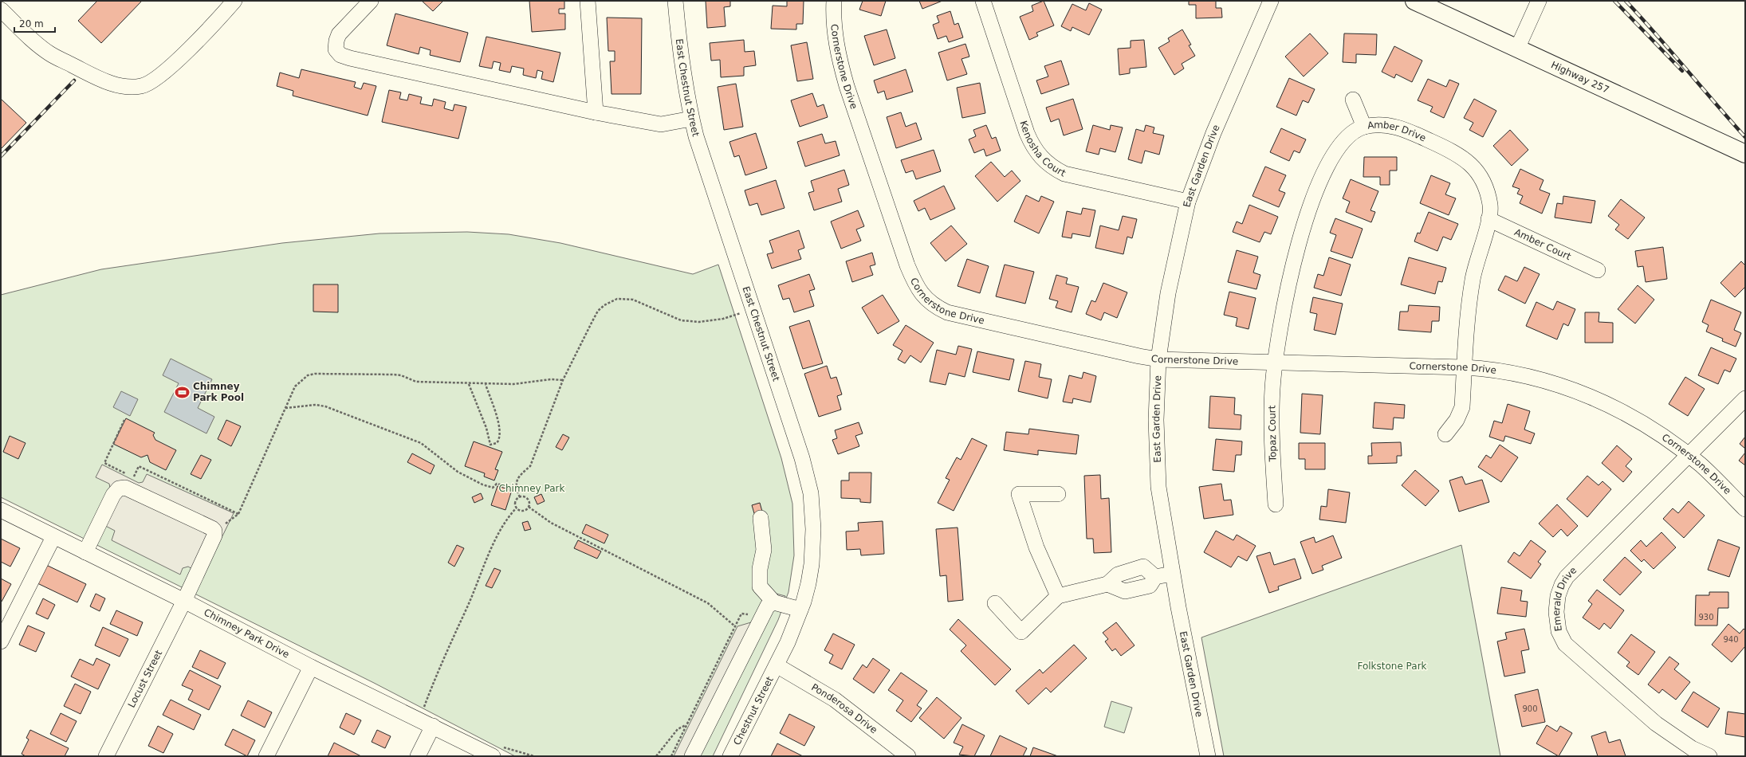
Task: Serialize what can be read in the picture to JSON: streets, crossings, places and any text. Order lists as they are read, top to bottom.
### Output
{
  "streets": {
    "main road": ["Highway 257"],
    "street": [
      "Cornerstone Drive",
      "East Chestnut Street",
      "Amber Drive",
      "Kenosha Court",
      "East Garden Drive",
      "Amber Court",
      "Topaz Court",
      "Emerald Drive",
      "Chimney Park Drive",
      "Locust Street",
      "Ponderosa Drive",
      "Chestnut Street"
    ]
  },
  "crossings": [
    ["Cornerstone Drive", "Amber Drive"],
    ["Cornerstone Drive", "East Garden Drive"],
    ["Cornerstone Drive", "Topaz Court"],
    ["Cornerstone Drive", "Emerald Drive"],
    ["East Chestnut Street", "Ponderosa Drive"],
    ["East Chestnut Street", "Chestnut Street"],
    ["Amber Drive", "Amber Court"],
    ["Amber Drive", "Topaz Court"],
    ["Kenosha Court", "East Garden Drive"],
    ["Chimney Park Drive", "Locust Street"],
    ["Ponderosa Drive", "Chestnut Street"]
  ],
  "parks": ["Chimney Park", "Folkstone Park"],
  "places": {
    "sports": ["Chimney Park Pool"]
  },
  "house_numbers": ["930", "940", "900"],
  "scale_bar": "20 m"
}
